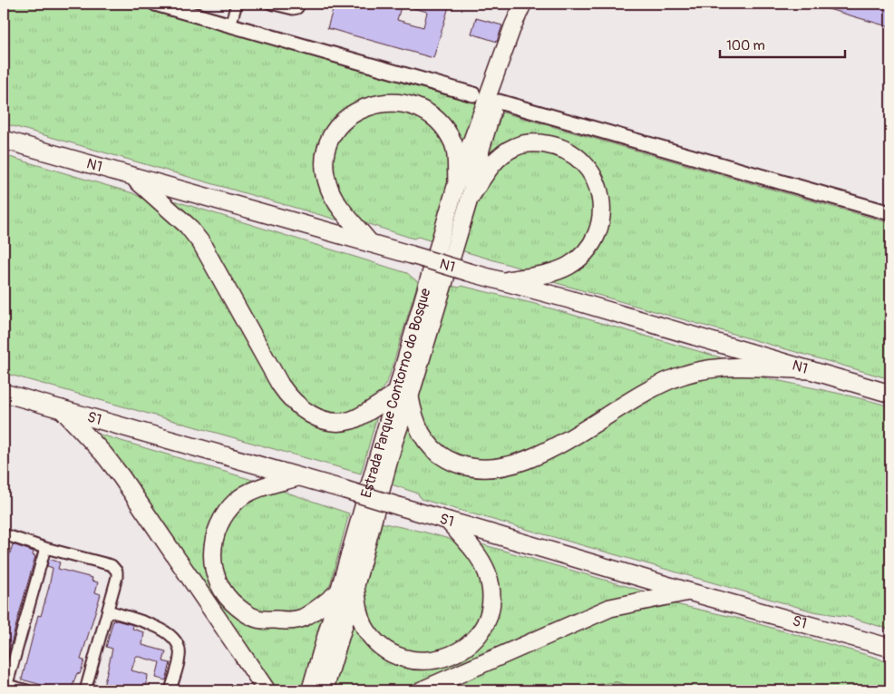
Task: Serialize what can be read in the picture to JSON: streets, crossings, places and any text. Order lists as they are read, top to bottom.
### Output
{
  "streets": {
    "highway": ["N1", "S1"],
    "main road": ["Estrada Parque Contorno do Bosque"]
  },
  "scale_bar": "100 m"
}
